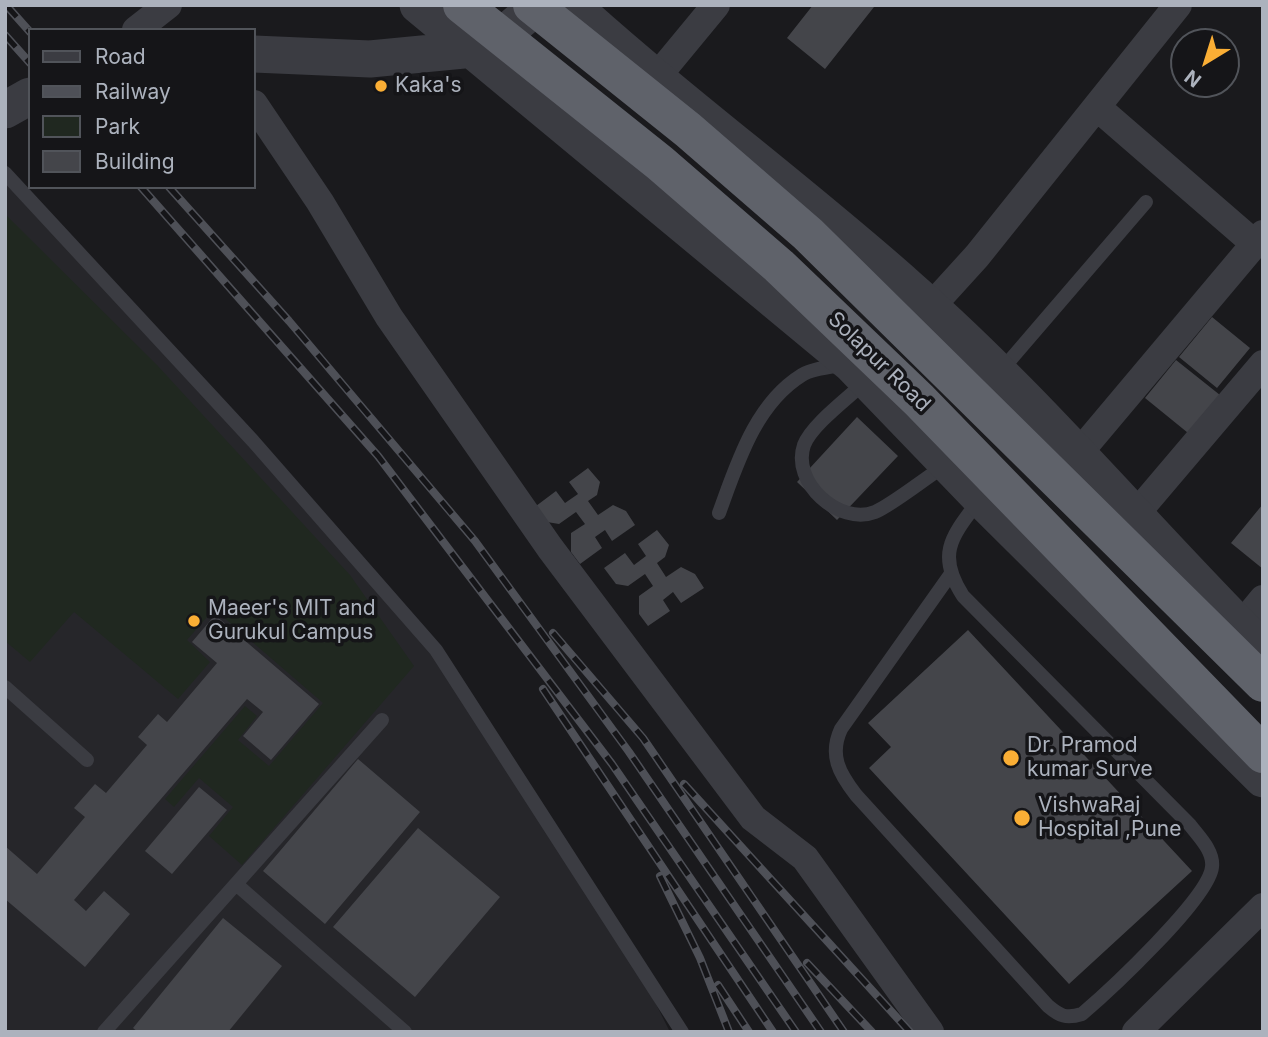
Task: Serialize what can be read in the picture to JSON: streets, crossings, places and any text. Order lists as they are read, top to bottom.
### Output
{
  "streets": {
    "highway": ["Solapur Road"]
  },
  "places": [
    "Kaka's",
    "Maeer's MIT and Gurukul Campus",
    "Dr. Pramod kumar Surve",
    "VishwaRaj Hospital ,Pune"
  ],
  "legend": [
    "Road",
    "Railway",
    "Park",
    "Building"
  ],
  "north": "bottom left"
}
